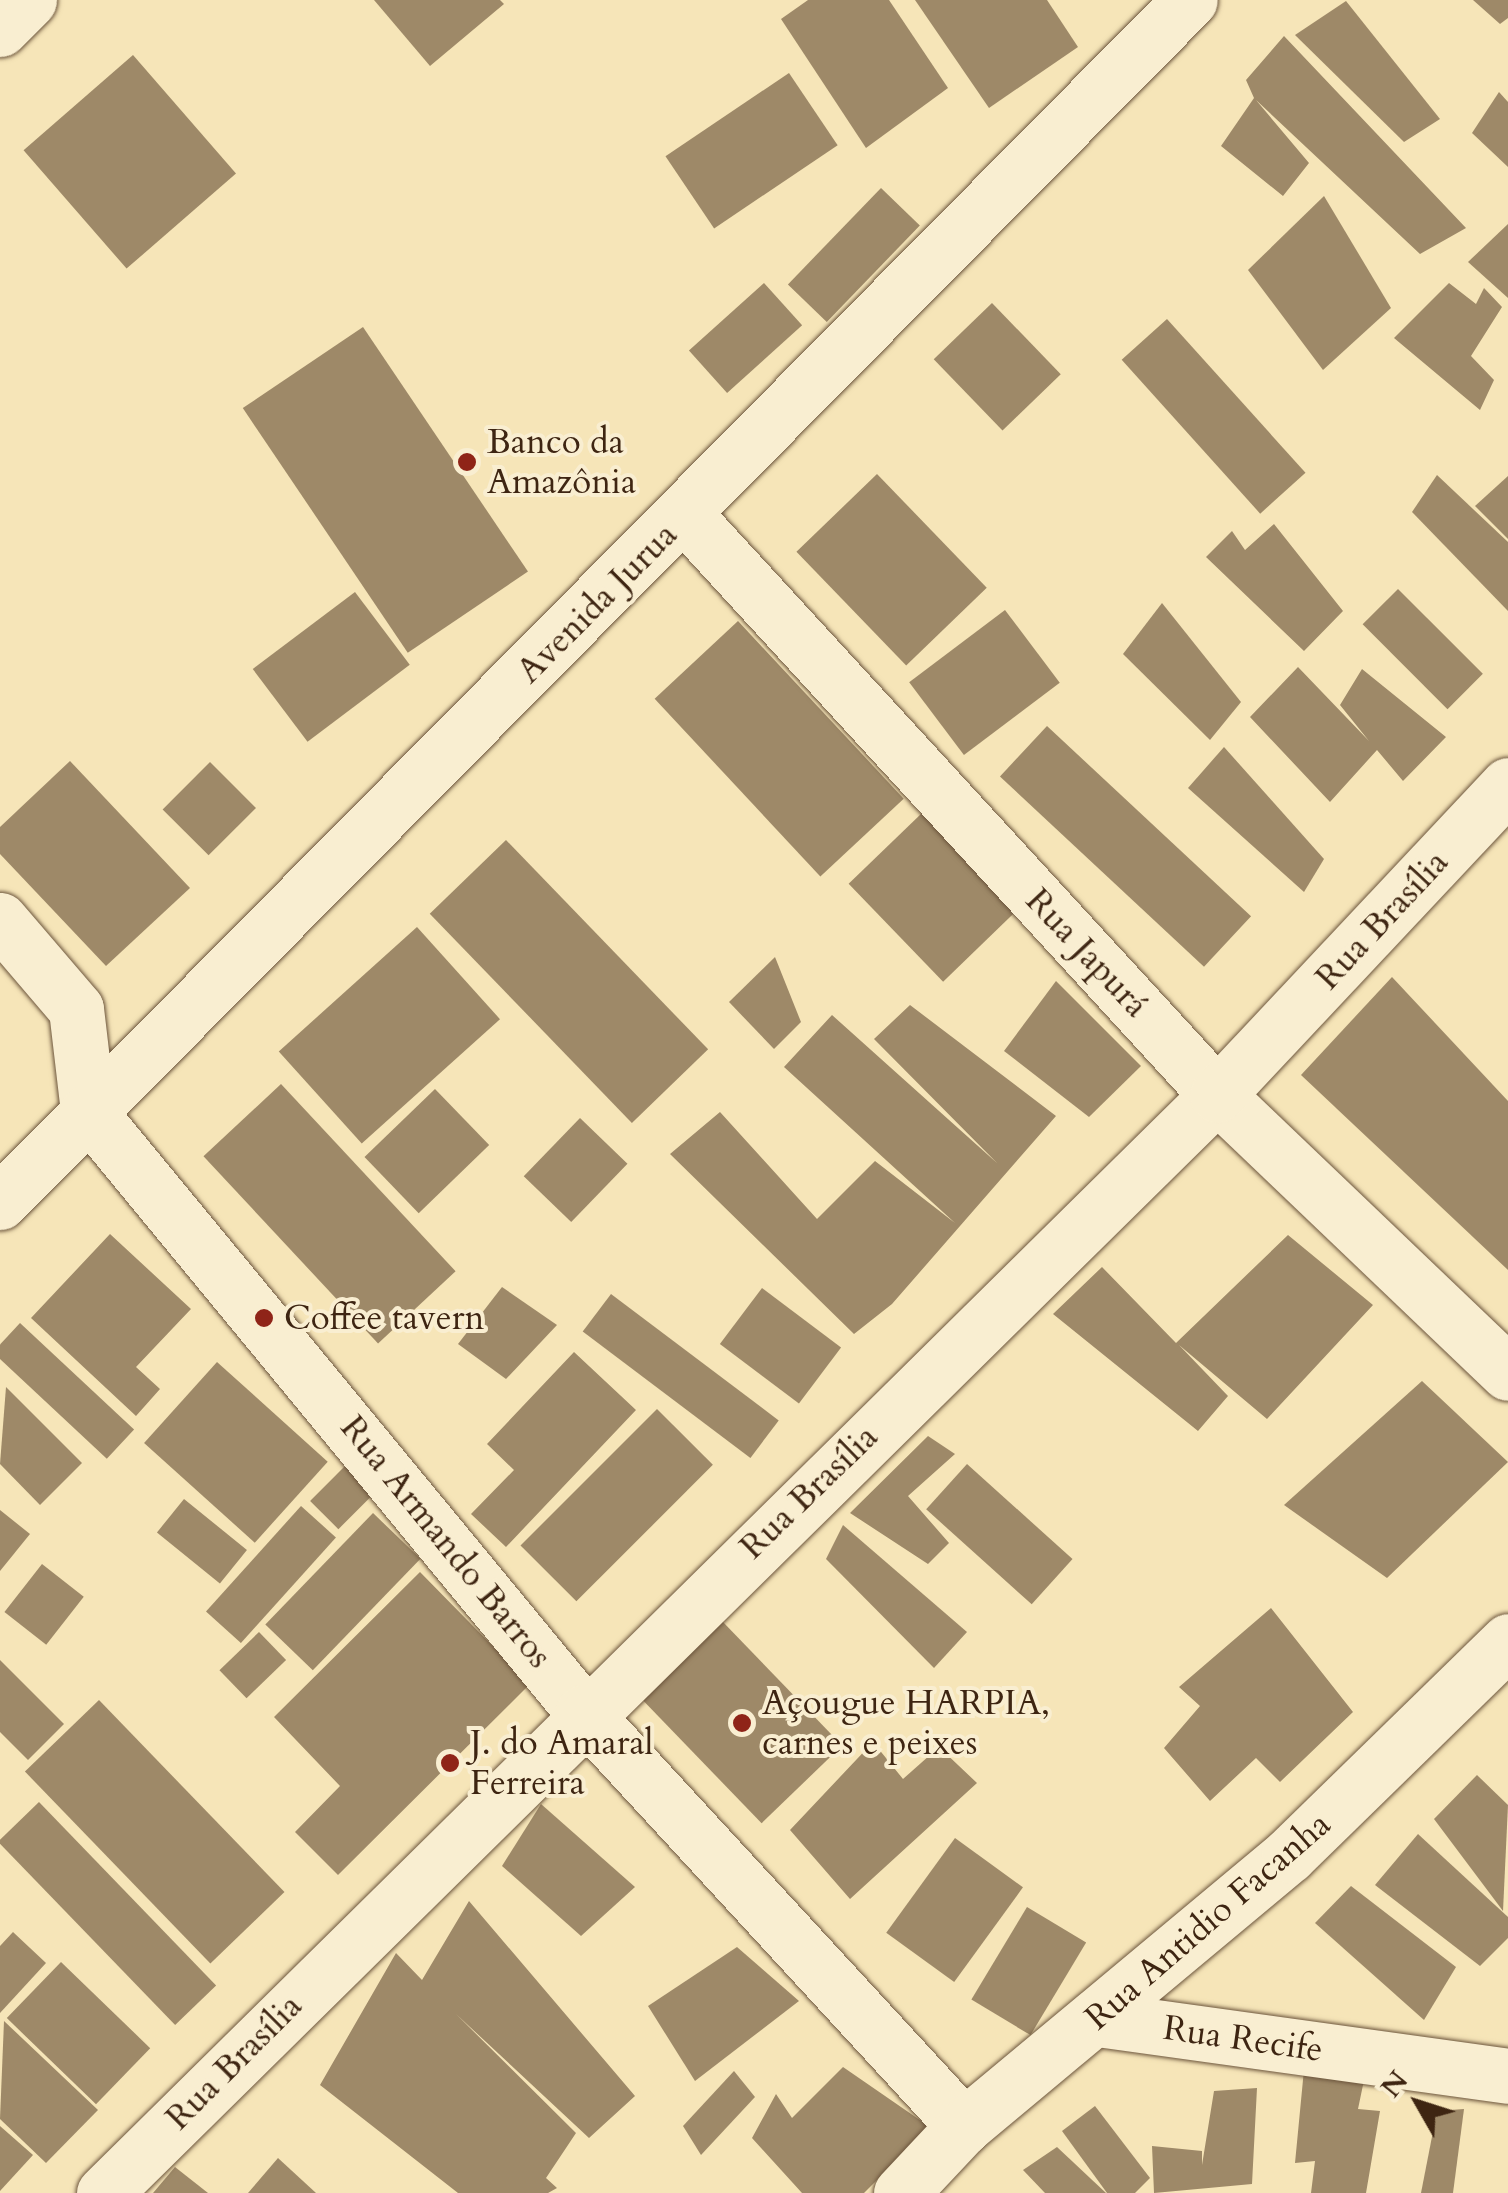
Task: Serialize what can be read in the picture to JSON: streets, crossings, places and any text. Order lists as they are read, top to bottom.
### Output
{
  "streets": {
    "street": [
      "Avenida Jurua",
      "Rua Brasília",
      "Rua Japurá",
      "Rua Armando Barros",
      "Rua Antidio Facanha",
      "Rua Recife"
    ]
  },
  "crossings": [
    ["Avenida Jurua", "Rua Japurá"],
    ["Avenida Jurua", "Rua Armando Barros"],
    ["Rua Brasília", "Rua Japurá"],
    ["Rua Brasília", "Rua Armando Barros"],
    ["Rua Armando Barros", "Rua Antidio Facanha"],
    ["Rua Antidio Facanha", "Rua Recife"]
  ],
  "places": [
    "Banco da Amazônia",
    "Coffee tavern",
    "Açougue HARPIA, carnes e peixes",
    "J. do Amaral Ferreira"
  ],
  "north": "top left"
}
